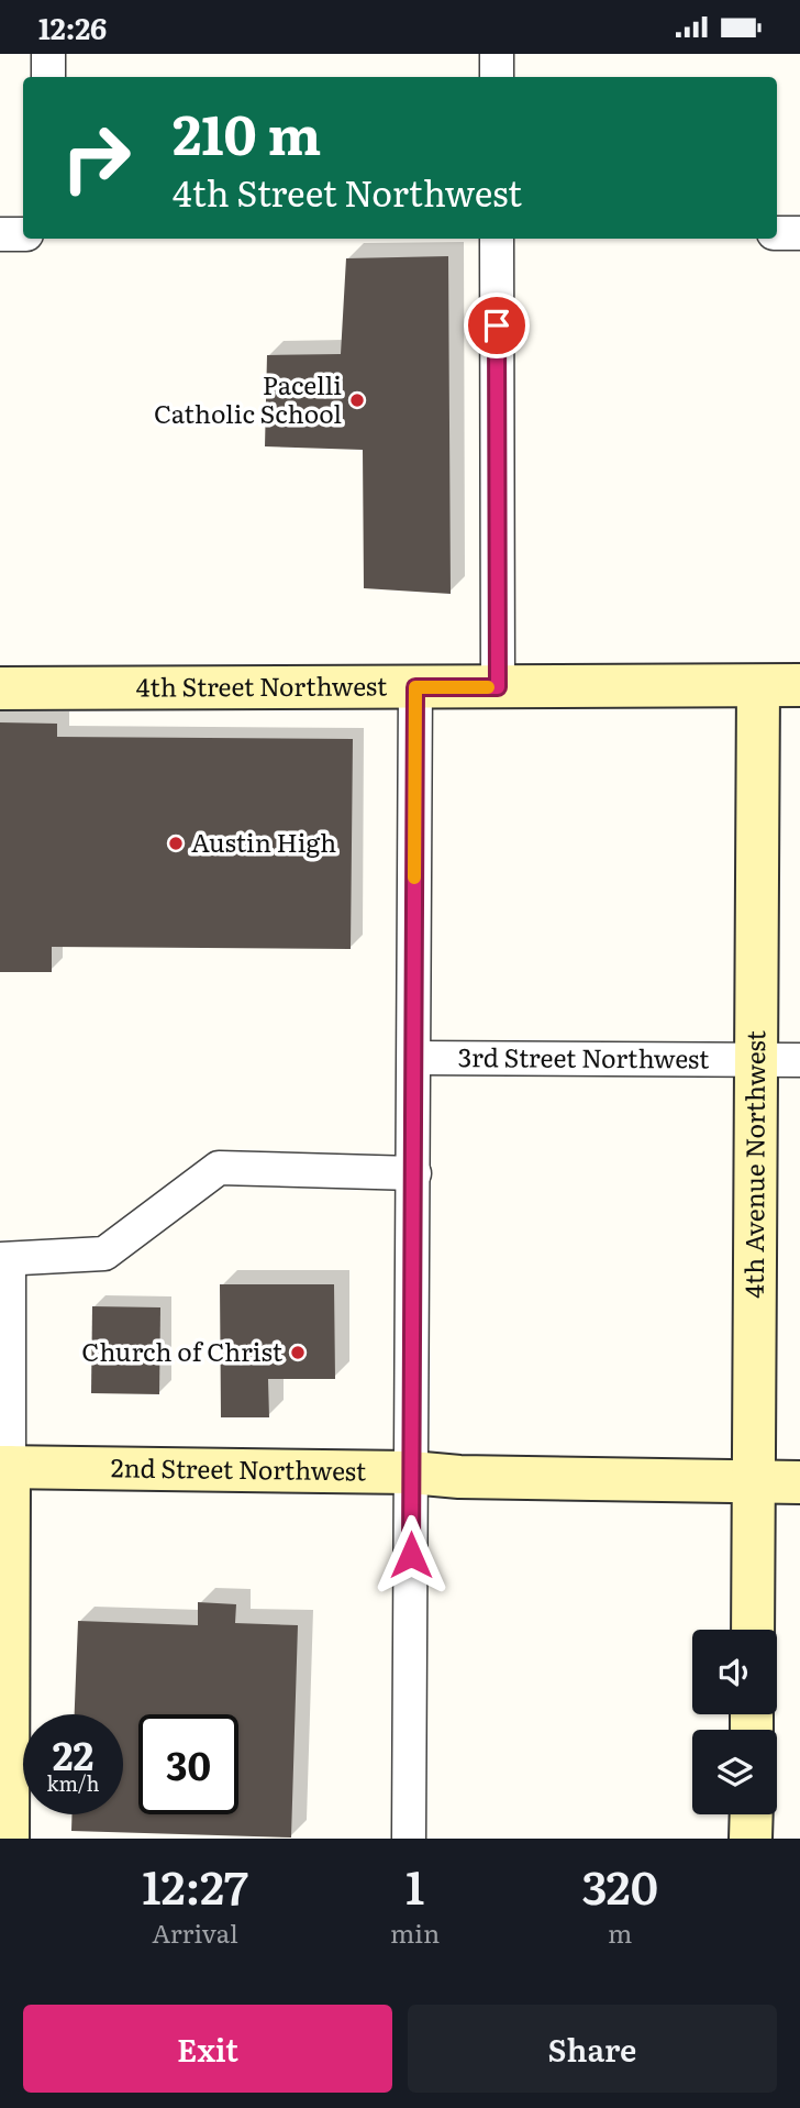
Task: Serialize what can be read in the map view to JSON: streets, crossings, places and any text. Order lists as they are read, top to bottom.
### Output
{
  "streets": {
    "street": [
      "4th Street Northwest",
      "3rd Street Northwest",
      "4th Avenue Northwest",
      "2nd Street Northwest"
    ]
  },
  "crossings": [
    ["4th Street Northwest", "4th Avenue Northwest"],
    ["3rd Street Northwest", "4th Avenue Northwest"],
    ["4th Avenue Northwest", "2nd Street Northwest"]
  ],
  "places": ["Pacelli Catholic School", "Austin High", "Church of Christ"],
  "page": {
    "status": "12:26",
    "turn": ["210 m", "4th Street Northwest"],
    "speed": "22 km/h",
    "limit": "30",
    "eta": [
      "12:27",
      "Arrival",
      "1",
      "min",
      "320",
      "m"
    ],
    "buttons": ["Exit", "Share"]
  }
}
